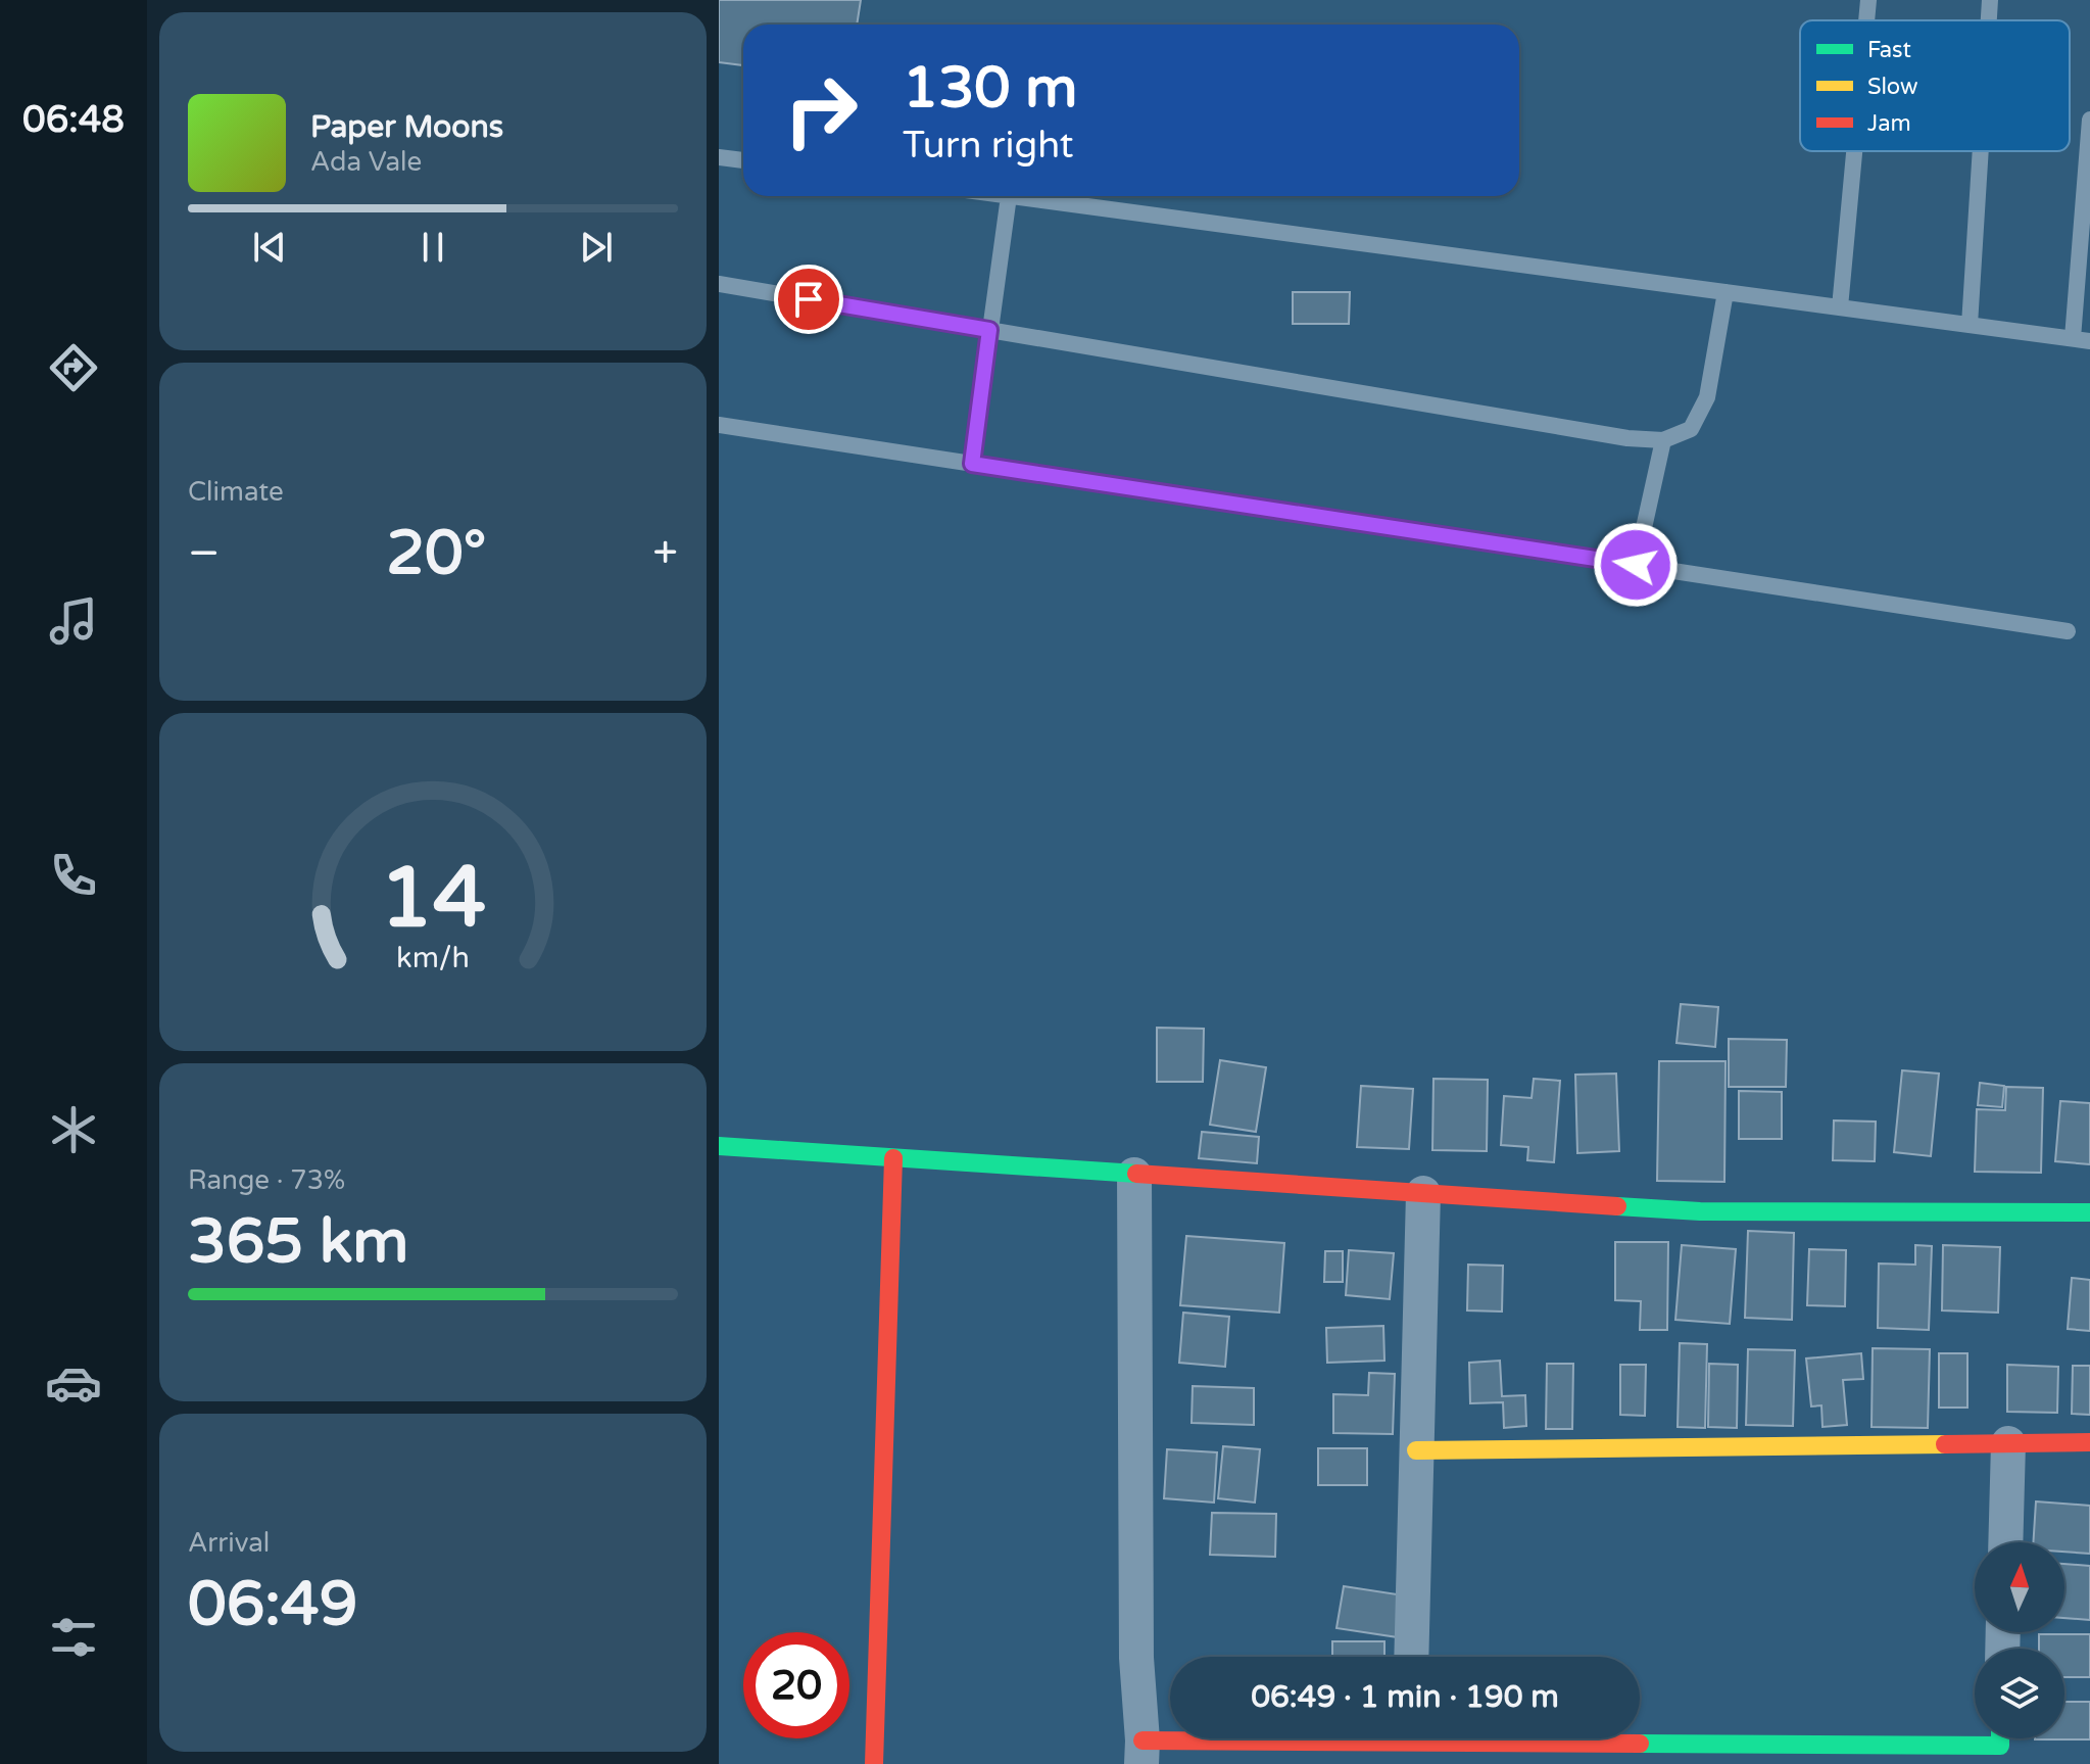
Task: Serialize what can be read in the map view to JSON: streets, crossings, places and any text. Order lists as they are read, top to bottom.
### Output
{
  "legend": ["Fast", "Slow", "Jam"],
  "north": "top",
  "page": {
    "tabs": "06:48",
    "turn": ["130 m", "Turn right"],
    "song": ["Paper Moons", "Ada Vale"],
    "tile": [
      "Climate",
      ["Range · 73%", "365 km"],
      ["Arrival", "06:49"]
    ],
    "heat": ["−", "20°", "+"],
    "limit": "20",
    "trip": "06:49 · 1 min · 190 m",
    "gauge": ["14", "km/h"]
  }
}
